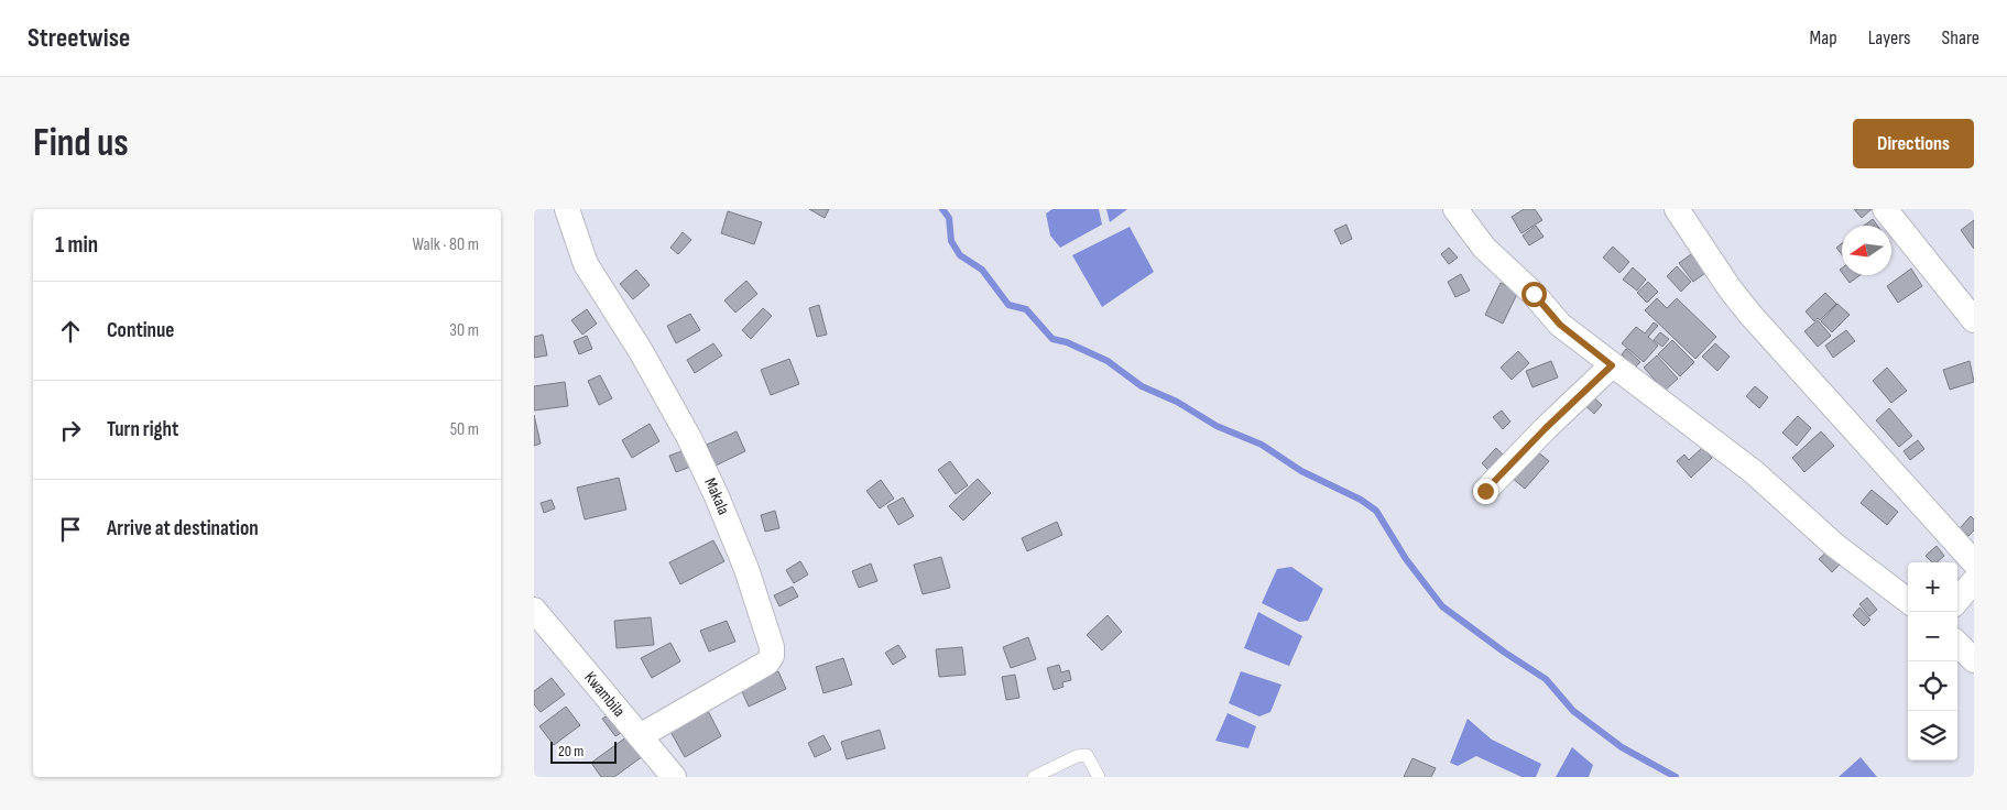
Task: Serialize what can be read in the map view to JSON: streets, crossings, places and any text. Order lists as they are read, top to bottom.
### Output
{
  "streets": {
    "street": ["Makala", "Kwambila"]
  },
  "crossings": [
    ["Makala", "Kwambila"]
  ],
  "scale_bar": "20 m",
  "north": "left",
  "page": {
    "header": "Streetwise",
    "nav": ["Map", "Layers", "Share"],
    "buttons": "Directions",
    "title": "Find us",
    "heading": ["1 min", "Walk · 80 m"],
    "list": [
      ["Continue", "30 m"],
      ["Turn right", "50 m"],
      "Arrive at destination"
    ],
    "map_buttons": ["+", "−"],
    "scale": "20 m"
  }
}
